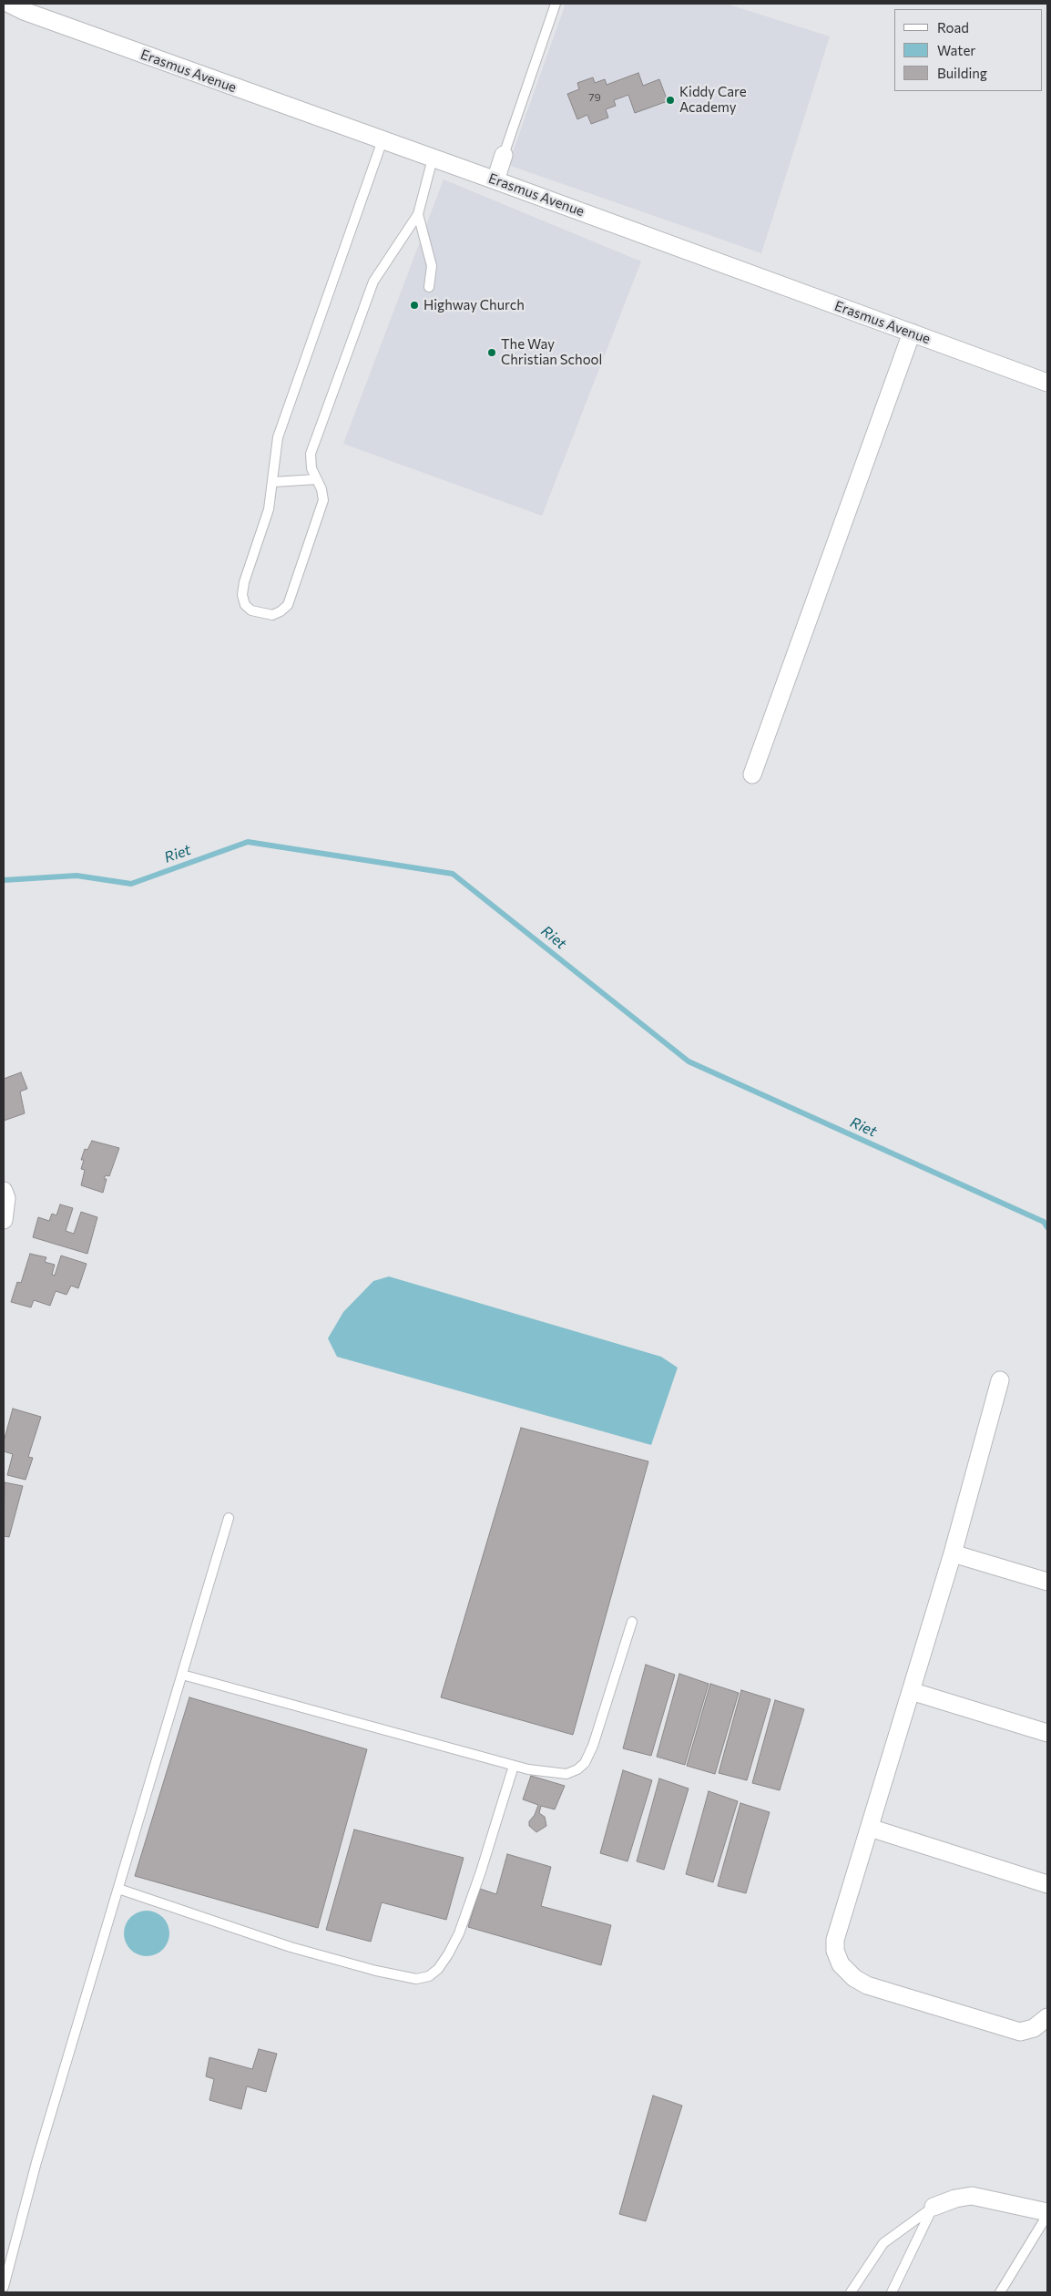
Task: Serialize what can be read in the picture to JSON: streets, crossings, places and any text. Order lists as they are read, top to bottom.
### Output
{
  "streets": {
    "street": ["Erasmus Avenue"]
  },
  "water": ["Riet"],
  "places": ["Kiddy Care Academy", "Highway Church", "The Way Christian School"],
  "house_numbers": ["79"],
  "legend": ["Road", "Water", "Building"]
}
